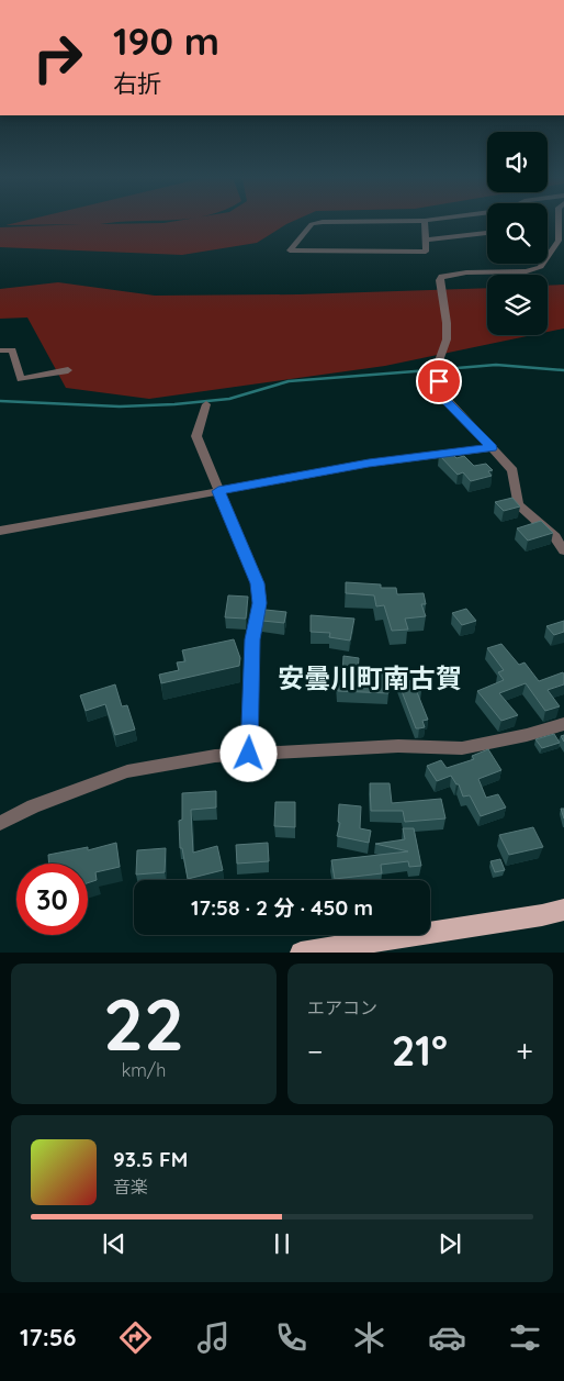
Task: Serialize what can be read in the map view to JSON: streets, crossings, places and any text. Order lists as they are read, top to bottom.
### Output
{
  "districts": ["安曇川町南古賀"],
  "page": {
    "turn": ["190 m", "右折"],
    "limit": "30",
    "trip": "17:58 · 2 分 · 450 m",
    "tile": [
      ["22", "km/h"],
      "エアコン"
    ],
    "heat": ["−", "21°", "+"],
    "song": ["93.5 FM", "音楽"],
    "tabs": "17:56"
  }
}
